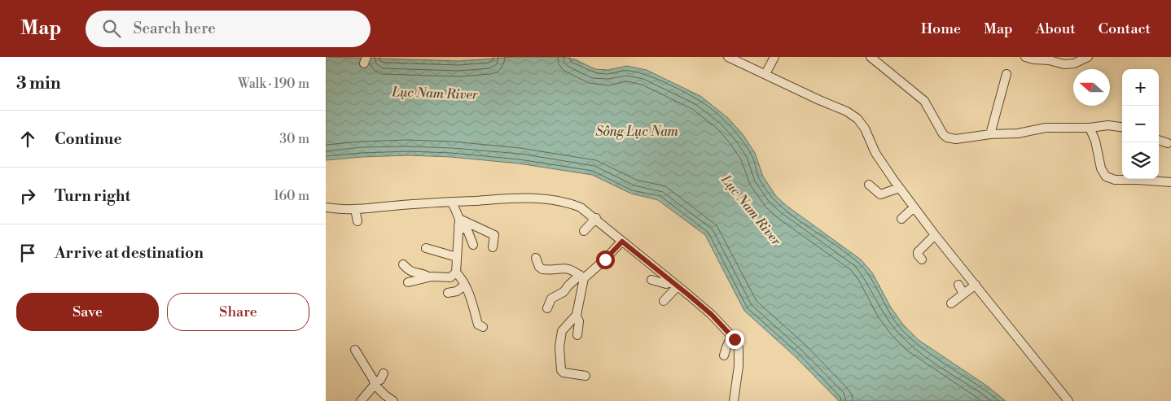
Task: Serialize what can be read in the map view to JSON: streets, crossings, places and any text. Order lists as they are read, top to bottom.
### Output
{
  "water": ["Lục Nam River", "Sông Lục Nam"],
  "north": "left",
  "page": {
    "header": "Map",
    "search": "Search here",
    "nav": [
      "Home",
      "Map",
      "About",
      "Contact"
    ],
    "heading": ["3 min", "Walk · 190 m"],
    "map_buttons": ["+", "−"],
    "list": [
      ["Continue", "30 m"],
      ["Turn right", "160 m"],
      "Arrive at destination"
    ],
    "buttons": ["Save", "Share"]
  }
}
